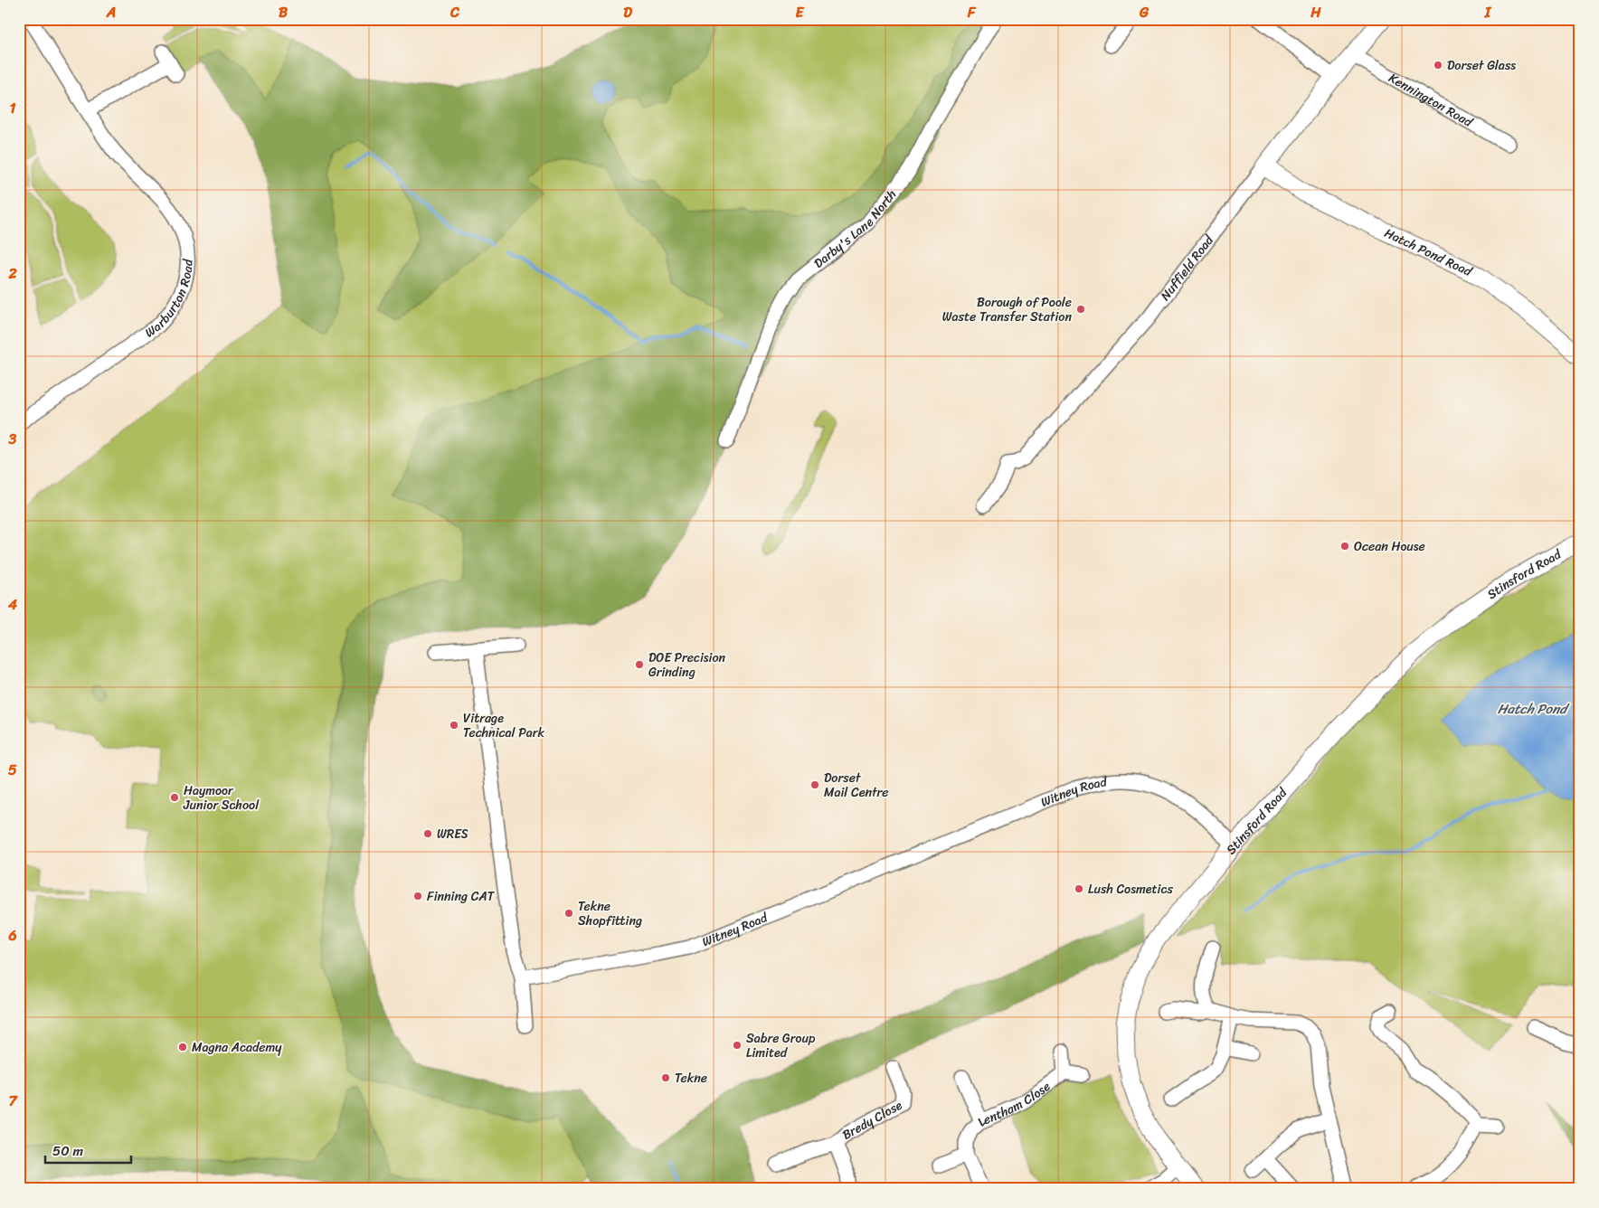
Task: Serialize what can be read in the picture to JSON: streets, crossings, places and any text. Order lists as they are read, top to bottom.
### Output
{
  "streets": {
    "street": [
      "Kennington Road",
      "Darby's Lane North",
      "Hatch Pond Road",
      "Nuffield Road",
      "Warburton Road",
      "Stinsford Road",
      "Witney Road",
      "Lentham Close",
      "Bredy Close"
    ]
  },
  "crossings": [
    ["Kennington Road", "Nuffield Road"],
    ["Hatch Pond Road", "Nuffield Road"],
    ["Stinsford Road", "Witney Road"]
  ],
  "water": ["Hatch Pond"],
  "places": [
    "Dorset Glass",
    "Borough of Poole Waste Transfer Station",
    "Ocean House",
    "DOE Precision Grinding",
    "Vitrage Technical Park",
    "Dorset Mail Centre",
    "Haymoor Junior School",
    "WRES",
    "Lush Cosmetics",
    "Finning CAT",
    "Tekne Shopfitting",
    "Sabre Group Limited",
    "Magna Academy",
    "Tekne"
  ],
  "scale_bar": "50 m",
  "grid": {
    "columns": [
      "A",
      "B",
      "C",
      "D",
      "E",
      "F",
      "G",
      "H",
      "I"
    ],
    "rows": [
      "1",
      "2",
      "3",
      "4",
      "5",
      "6",
      "7"
    ]
  }
}
